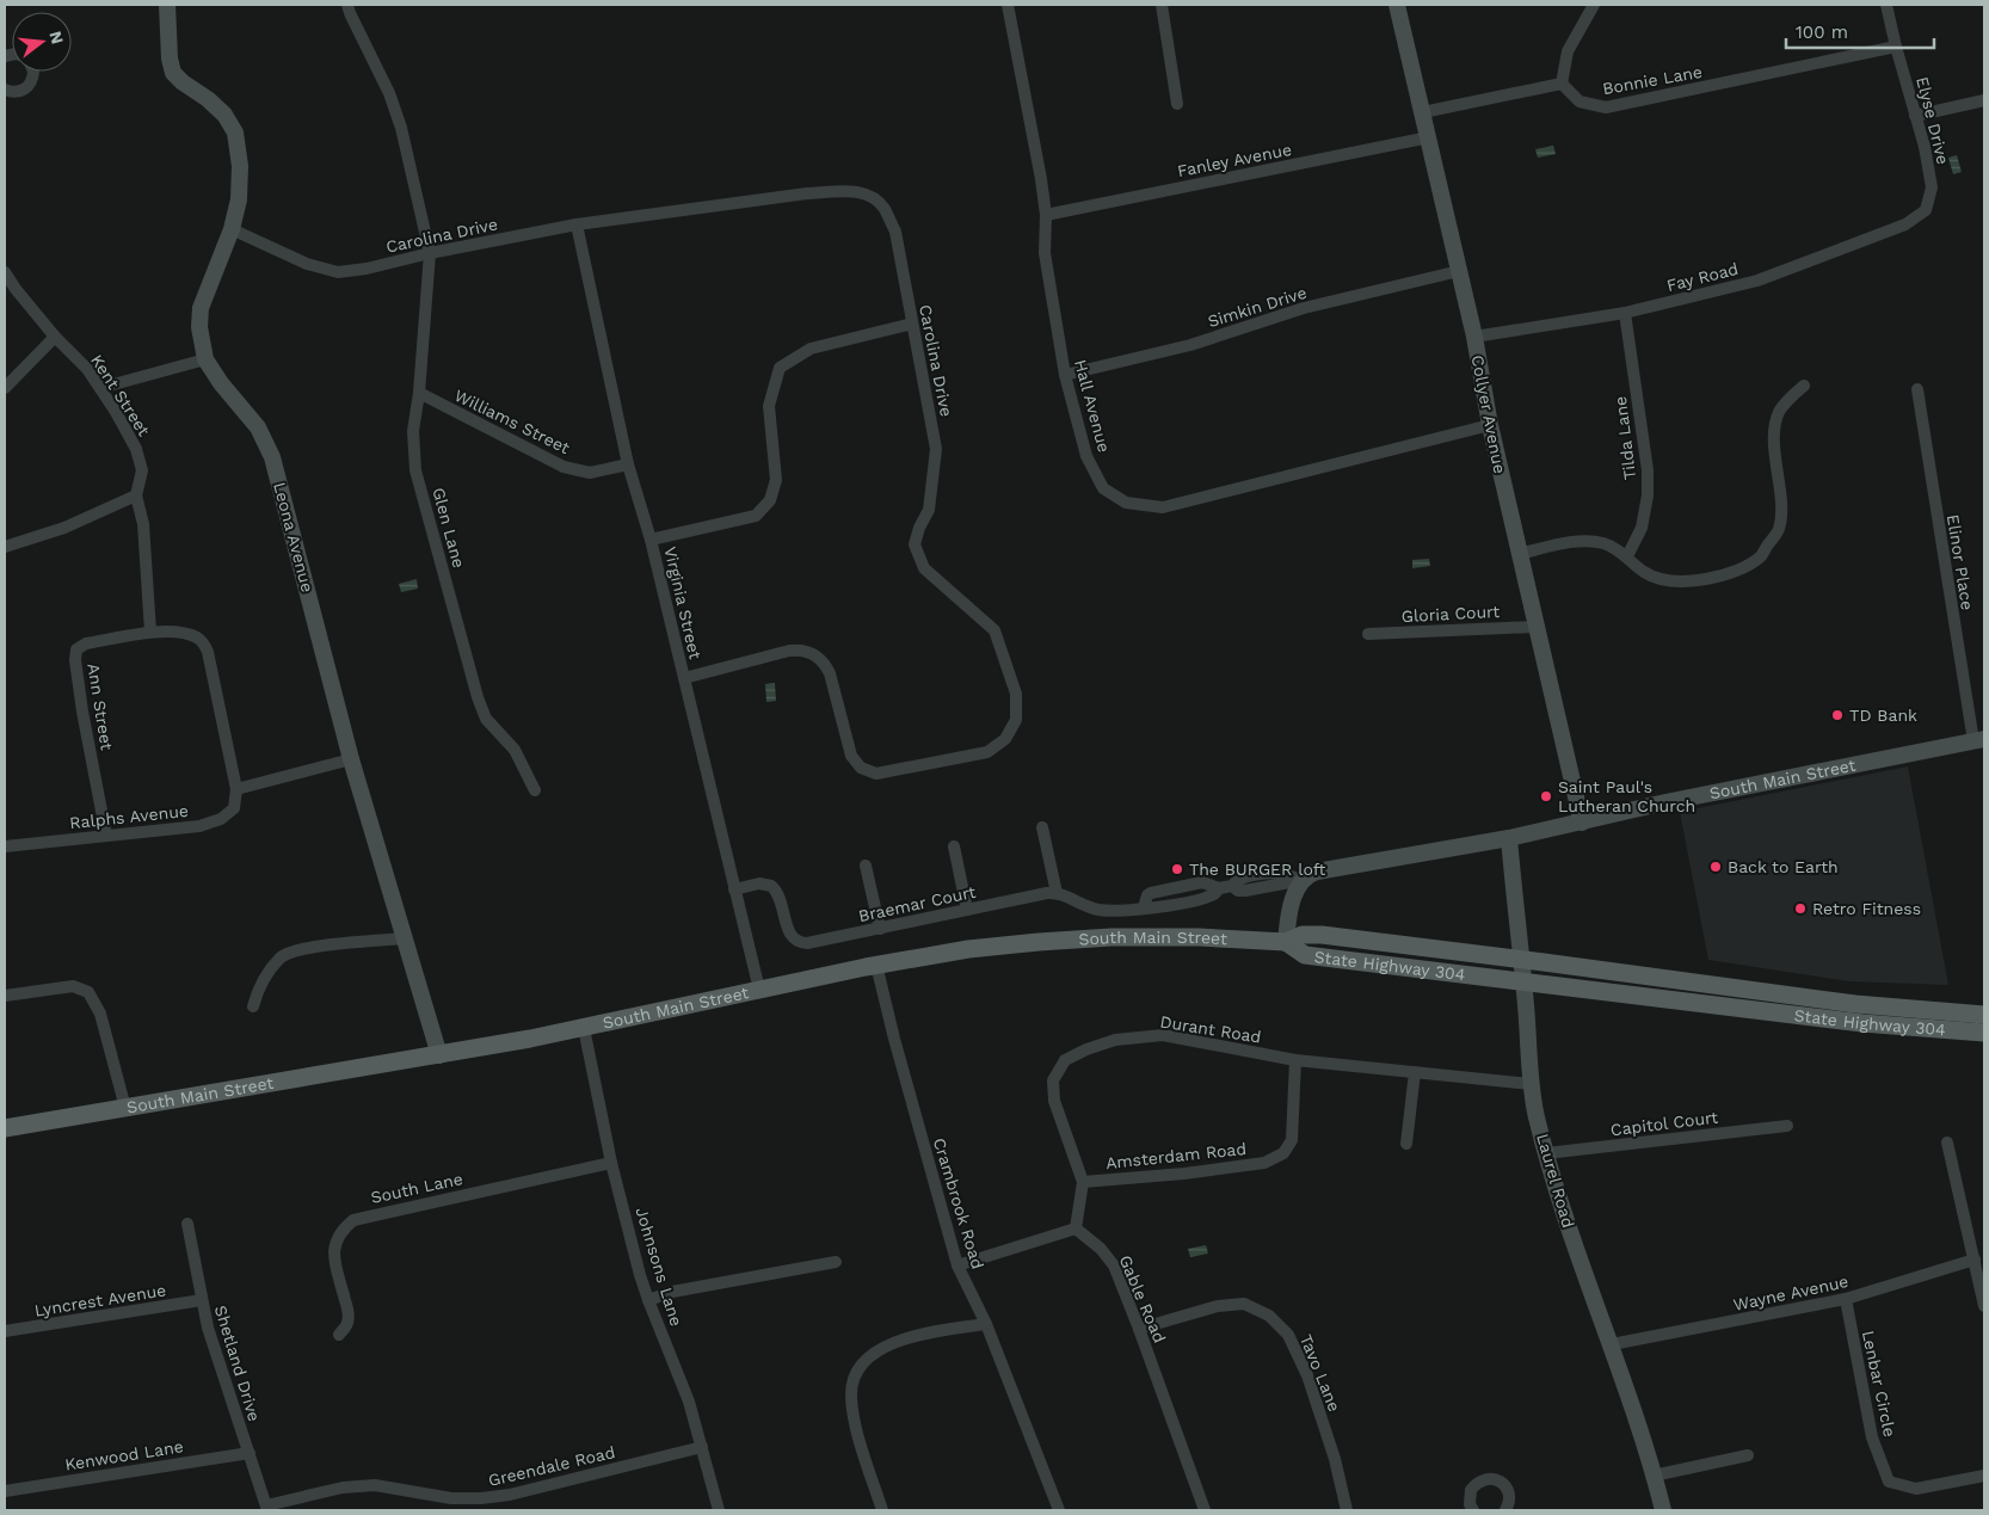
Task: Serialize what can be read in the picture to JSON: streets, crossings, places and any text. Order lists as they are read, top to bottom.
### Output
{
  "streets": {
    "main road": ["South Main Street", "State Highway 304"],
    "street": [
      "Bonnie Lane",
      "Elyse Drive",
      "Fanley Avenue",
      "Carolina Drive",
      "Fay Road",
      "Simkin Drive",
      "Kent Street",
      "Hall Avenue",
      "Collyer Avenue",
      "Williams Street",
      "Tilda Lane",
      "Glen Lane",
      "Leona Avenue",
      "Elinor Place",
      "Virginia Street",
      "Gloria Court",
      "Ann Street",
      "Ralphs Avenue",
      "Braemar Court",
      "Durant Road",
      "Capitol Court",
      "Amsterdam Road",
      "Laurel Road",
      "South Lane",
      "Crambrook Road",
      "Johnsons Lane",
      "Wayne Avenue",
      "Gable Road",
      "Lyncrest Avenue",
      "Shetland Drive",
      "Tavo Lane",
      "Lenbar Circle",
      "Kenwood Lane",
      "Greendale Road"
    ]
  },
  "crossings": [
    ["Bonnie Lane", "Elyse Drive"],
    ["Elyse Drive", "Fay Road"],
    ["Fanley Avenue", "Hall Avenue"],
    ["Fanley Avenue", "Collyer Avenue"],
    ["Carolina Drive", "Glen Lane"],
    ["Carolina Drive", "Leona Avenue"],
    ["Carolina Drive", "Virginia Street"],
    ["Fay Road", "Collyer Avenue"],
    ["Fay Road", "Tilda Lane"],
    ["Simkin Drive", "Hall Avenue"],
    ["Simkin Drive", "Collyer Avenue"],
    ["Kent Street", "Ann Street"],
    ["Hall Avenue", "Collyer Avenue"],
    ["Collyer Avenue", "Gloria Court"],
    ["Collyer Avenue", "South Main Street"],
    ["Williams Street", "Glen Lane"],
    ["Williams Street", "Virginia Street"],
    ["Leona Avenue", "South Main Street"],
    ["Elinor Place", "South Main Street"],
    ["Virginia Street", "South Main Street"],
    ["Virginia Street", "Braemar Court"],
    ["Ann Street", "Ralphs Avenue"],
    ["South Main Street", "Braemar Court"],
    ["South Main Street", "State Highway 304"],
    ["South Main Street", "Laurel Road"],
    ["South Main Street", "Crambrook Road"],
    ["South Main Street", "Johnsons Lane"],
    ["State Highway 304", "Laurel Road"],
    ["Durant Road", "Amsterdam Road"],
    ["Durant Road", "Laurel Road"],
    ["Durant Road", "Gable Road"],
    ["Capitol Court", "Laurel Road"],
    ["Laurel Road", "Wayne Avenue"],
    ["South Lane", "Johnsons Lane"],
    ["Johnsons Lane", "Greendale Road"],
    ["Wayne Avenue", "Lenbar Circle"],
    ["Gable Road", "Tavo Lane"],
    ["Lyncrest Avenue", "Shetland Drive"],
    ["Shetland Drive", "Kenwood Lane"],
    ["Shetland Drive", "Greendale Road"]
  ],
  "places": [
    "TD Bank",
    "Saint Paul's Lutheran Church",
    "Back to Earth",
    "The BURGER loft",
    "Retro Fitness"
  ],
  "scale_bar": "100 m",
  "north": "right"
}
